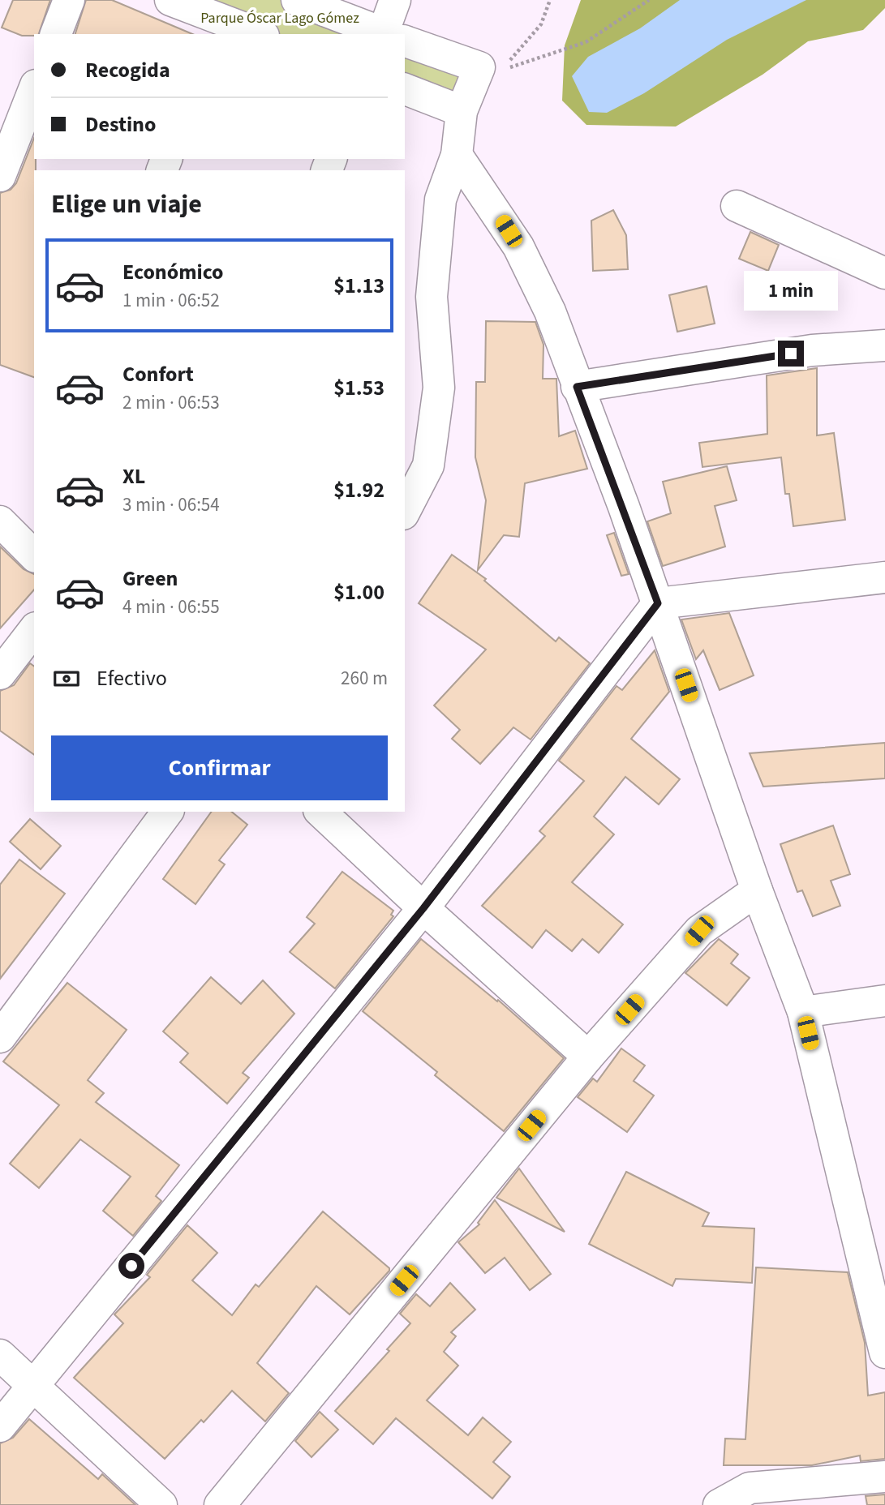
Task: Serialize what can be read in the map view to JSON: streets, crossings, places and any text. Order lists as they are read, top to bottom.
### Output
{
  "parks": ["Parque Óscar Lago Gómez"],
  "page": {
    "banner": ["Recogida", "Destino"],
    "heading": "Elige un viaje",
    "list": [
      {
        "name": "Económico",
        "note": "1 min · 06:52",
        "value": "$1.13"
      },
      {
        "name": "Confort",
        "note": "2 min · 06:53",
        "value": "$1.53"
      },
      {
        "name": "XL",
        "note": "3 min · 06:54",
        "value": "$1.92"
      },
      {
        "name": "Green",
        "note": "4 min · 06:55",
        "value": "$1.00"
      }
    ],
    "bubble": "1 min",
    "pay": ["Efectivo", "260 m"],
    "buttons": "Confirmar"
  }
}
